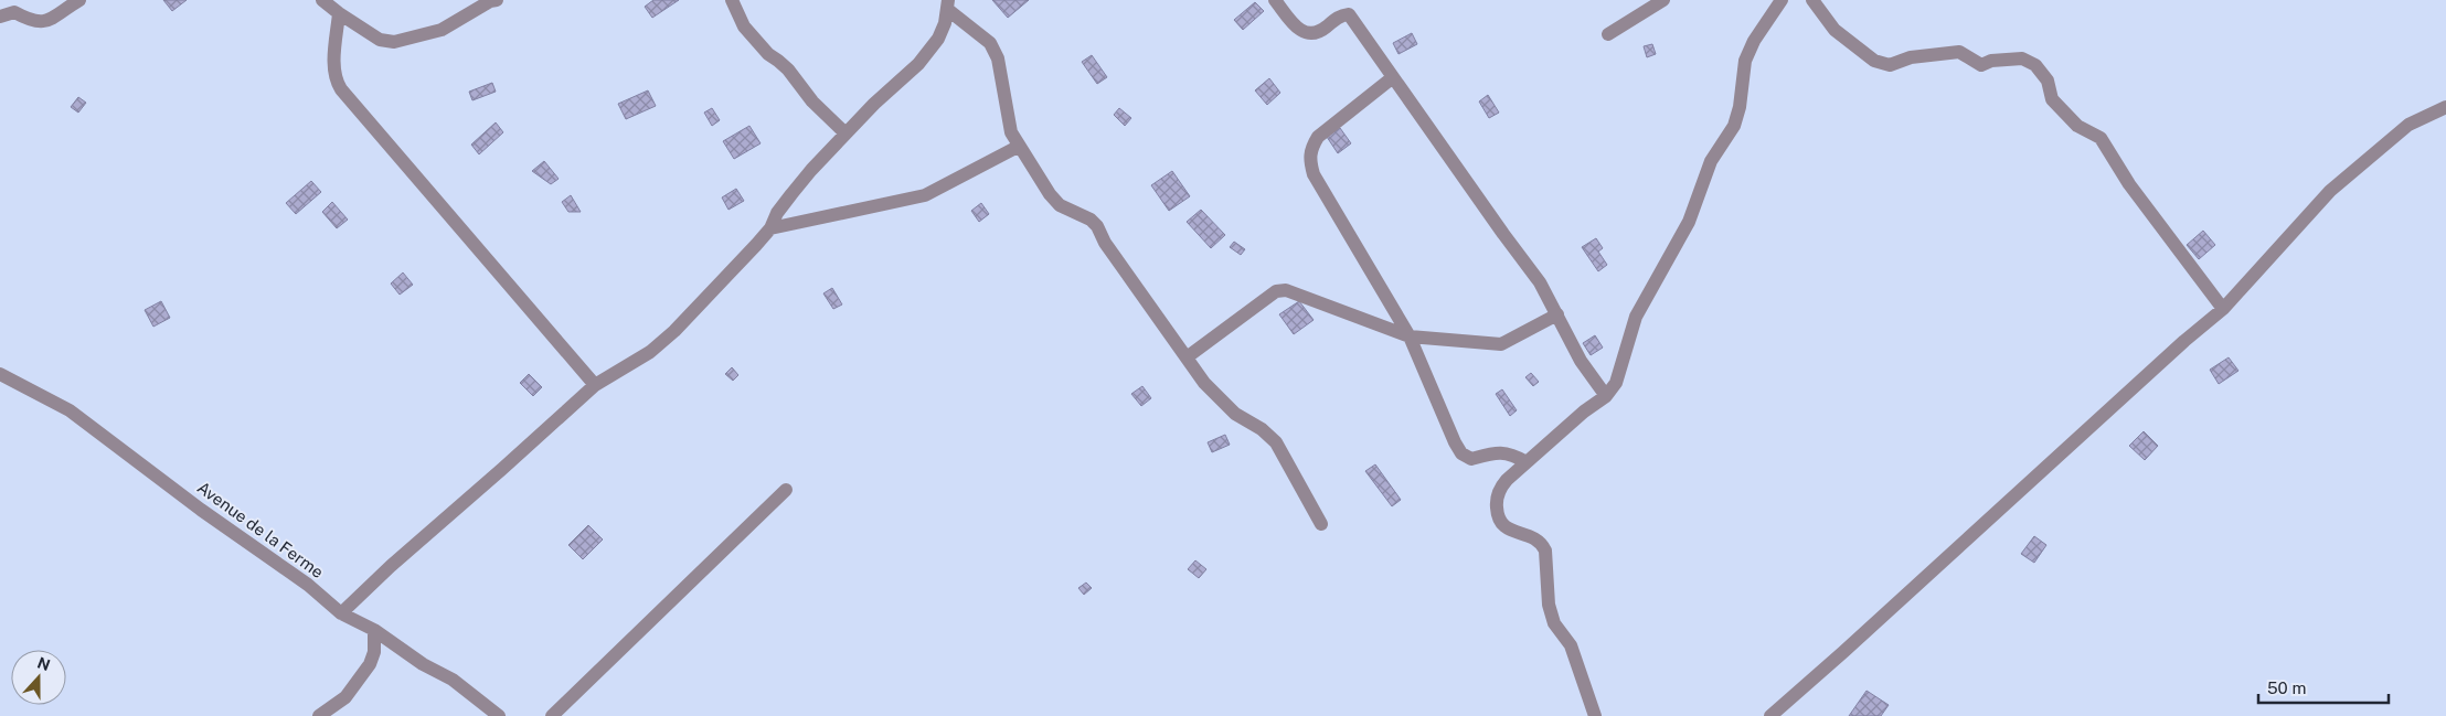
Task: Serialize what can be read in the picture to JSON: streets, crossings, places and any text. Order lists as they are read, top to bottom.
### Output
{
  "streets": {
    "street": ["Avenue de la Ferme"]
  },
  "scale_bar": "50 m",
  "north": "top"
}
